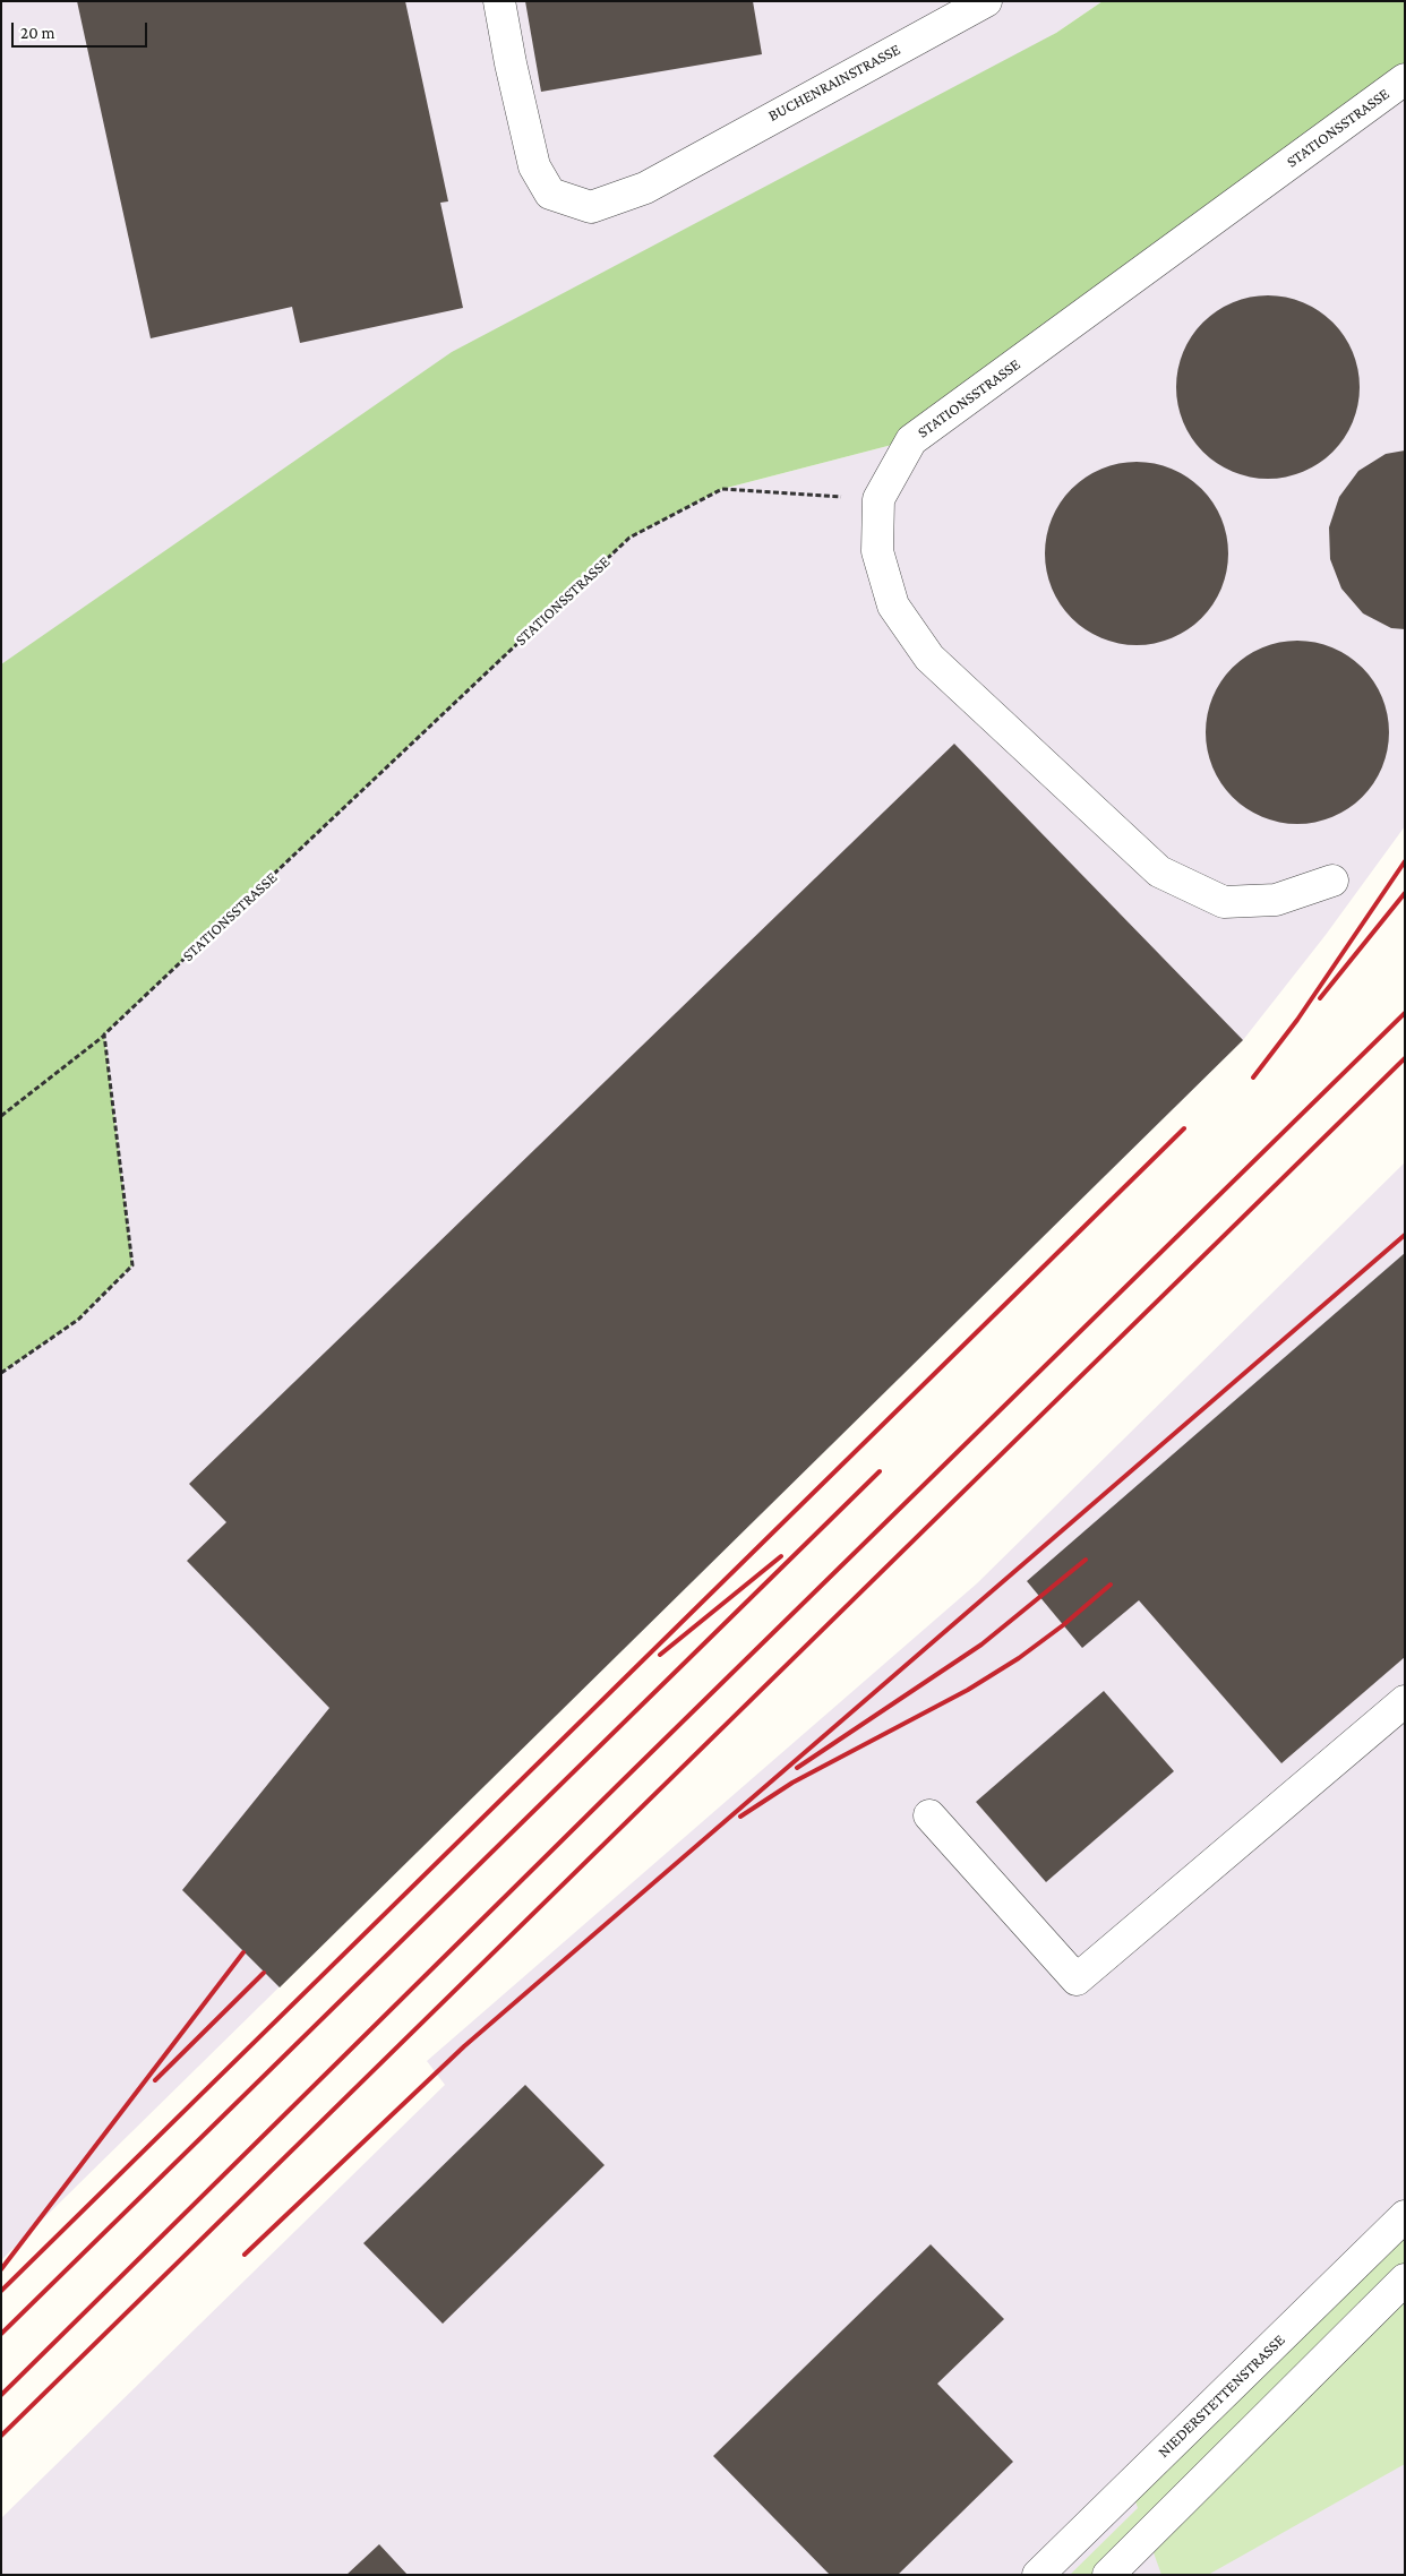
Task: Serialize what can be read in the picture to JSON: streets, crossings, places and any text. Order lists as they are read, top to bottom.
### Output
{
  "streets": {
    "street": ["BUCHENRAINSTRASSE", "STATIONSSTRASSE", "NIEDERSTETTENSTRASSE"]
  },
  "scale_bar": "20 m"
}
